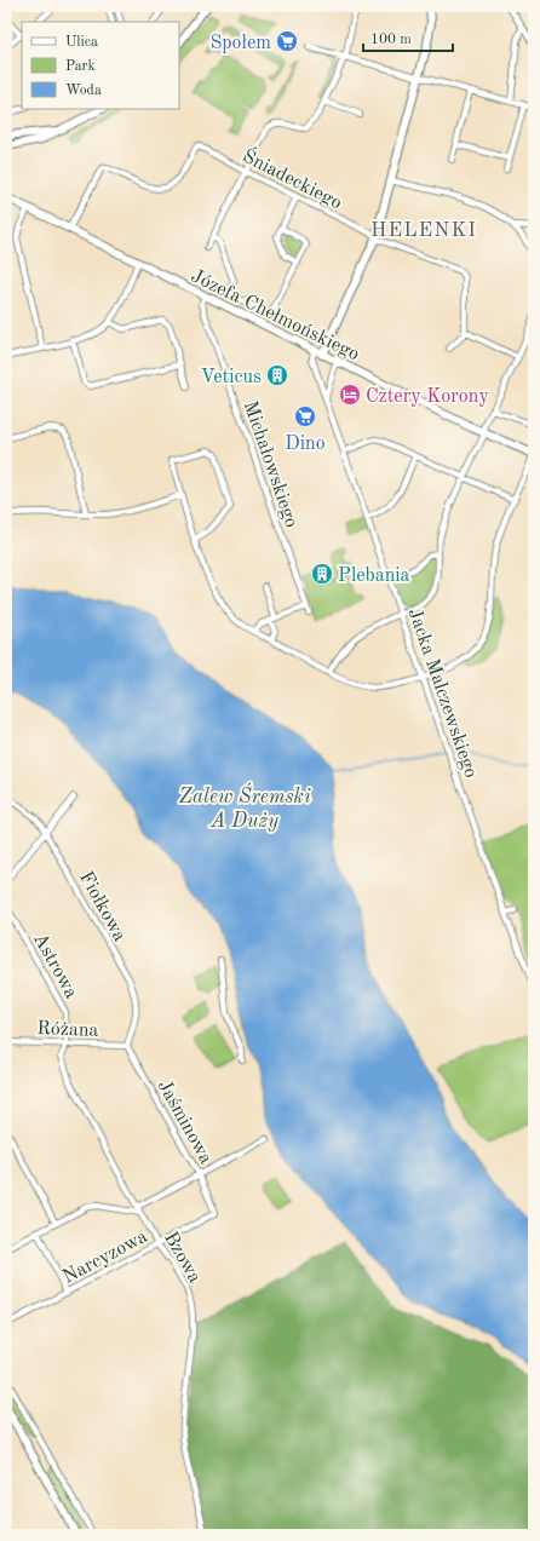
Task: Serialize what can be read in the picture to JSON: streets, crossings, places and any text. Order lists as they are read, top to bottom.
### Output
{
  "streets": {
    "street": [
      "Śniadeckiego",
      "Józefa Chełmońskiego",
      "Michałowskiego",
      "Jacka Malczewskiego",
      "Fiołkowa",
      "Astrowa",
      "Różana",
      "Jaśminowa",
      "Narcyzowa",
      "Bzowa"
    ]
  },
  "crossings": [
    ["Śniadeckiego", "Józefa Chełmońskiego"],
    ["Józefa Chełmońskiego", "Michałowskiego"],
    ["Józefa Chełmońskiego", "Jacka Malczewskiego"],
    ["Fiołkowa", "Różana"],
    ["Fiołkowa", "Jaśminowa"],
    ["Astrowa", "Różana"],
    ["Astrowa", "Bzowa"],
    ["Różana", "Jaśminowa"],
    ["Różana", "Bzowa"],
    ["Jaśminowa", "Narcyzowa"],
    ["Narcyzowa", "Bzowa"]
  ],
  "districts": ["HELENKI"],
  "water": ["Zalew Śremski A Duży"],
  "places": {
    "supermarket": ["Społem", "Dino"],
    "building": ["Veticus", "Plebania"],
    "hotel": ["Cztery Korony"]
  },
  "legend": ["Ulica", "Park", "Woda"],
  "scale_bar": "100 m"
}
